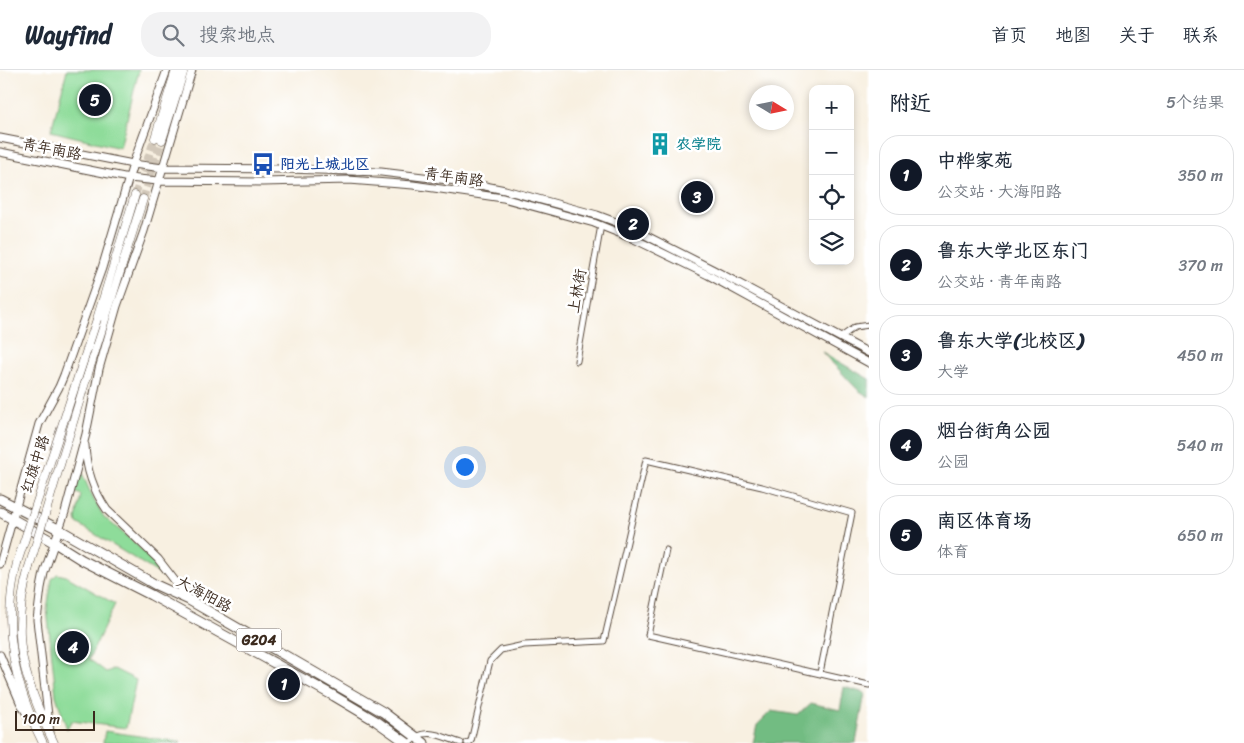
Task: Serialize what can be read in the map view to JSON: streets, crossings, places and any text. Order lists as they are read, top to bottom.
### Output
{
  "streets": {
    "highway": ["大海阳路", "G204"],
    "main road": ["青年南路", "红旗中路"],
    "street": ["上林街"]
  },
  "crossings": [
    ["青年南路", "上林街"],
    ["大海阳路", "G204"]
  ],
  "places": {
    "building": ["农学院"],
    "bus stop": ["阳光上城北区"]
  },
  "scale_bar": "100 m",
  "north": "right",
  "page": {
    "header": "Wayfind",
    "search": "搜索地点",
    "nav": [
      "首页",
      "地图",
      "关于",
      "联系"
    ],
    "heading": ["附近", "5个结果"],
    "pins": [
      "5",
      "3",
      "2",
      "4",
      "1"
    ],
    "map_buttons": ["+", "−"],
    "list": [
      {
        "mark": "1",
        "name": "中桦家苑",
        "note": "公交站 · 大海阳路",
        "value": "350 m"
      },
      {
        "mark": "2",
        "name": "鲁东大学北区东门",
        "note": "公交站 · 青年南路",
        "value": "370 m"
      },
      {
        "mark": "3",
        "name": "鲁东大学(北校区)",
        "note": "大学",
        "value": "450 m"
      },
      {
        "mark": "4",
        "name": "烟台街角公园",
        "note": "公园",
        "value": "540 m"
      },
      {
        "mark": "5",
        "name": "南区体育场",
        "note": "体育",
        "value": "650 m"
      }
    ],
    "scale": "100 m"
  }
}
